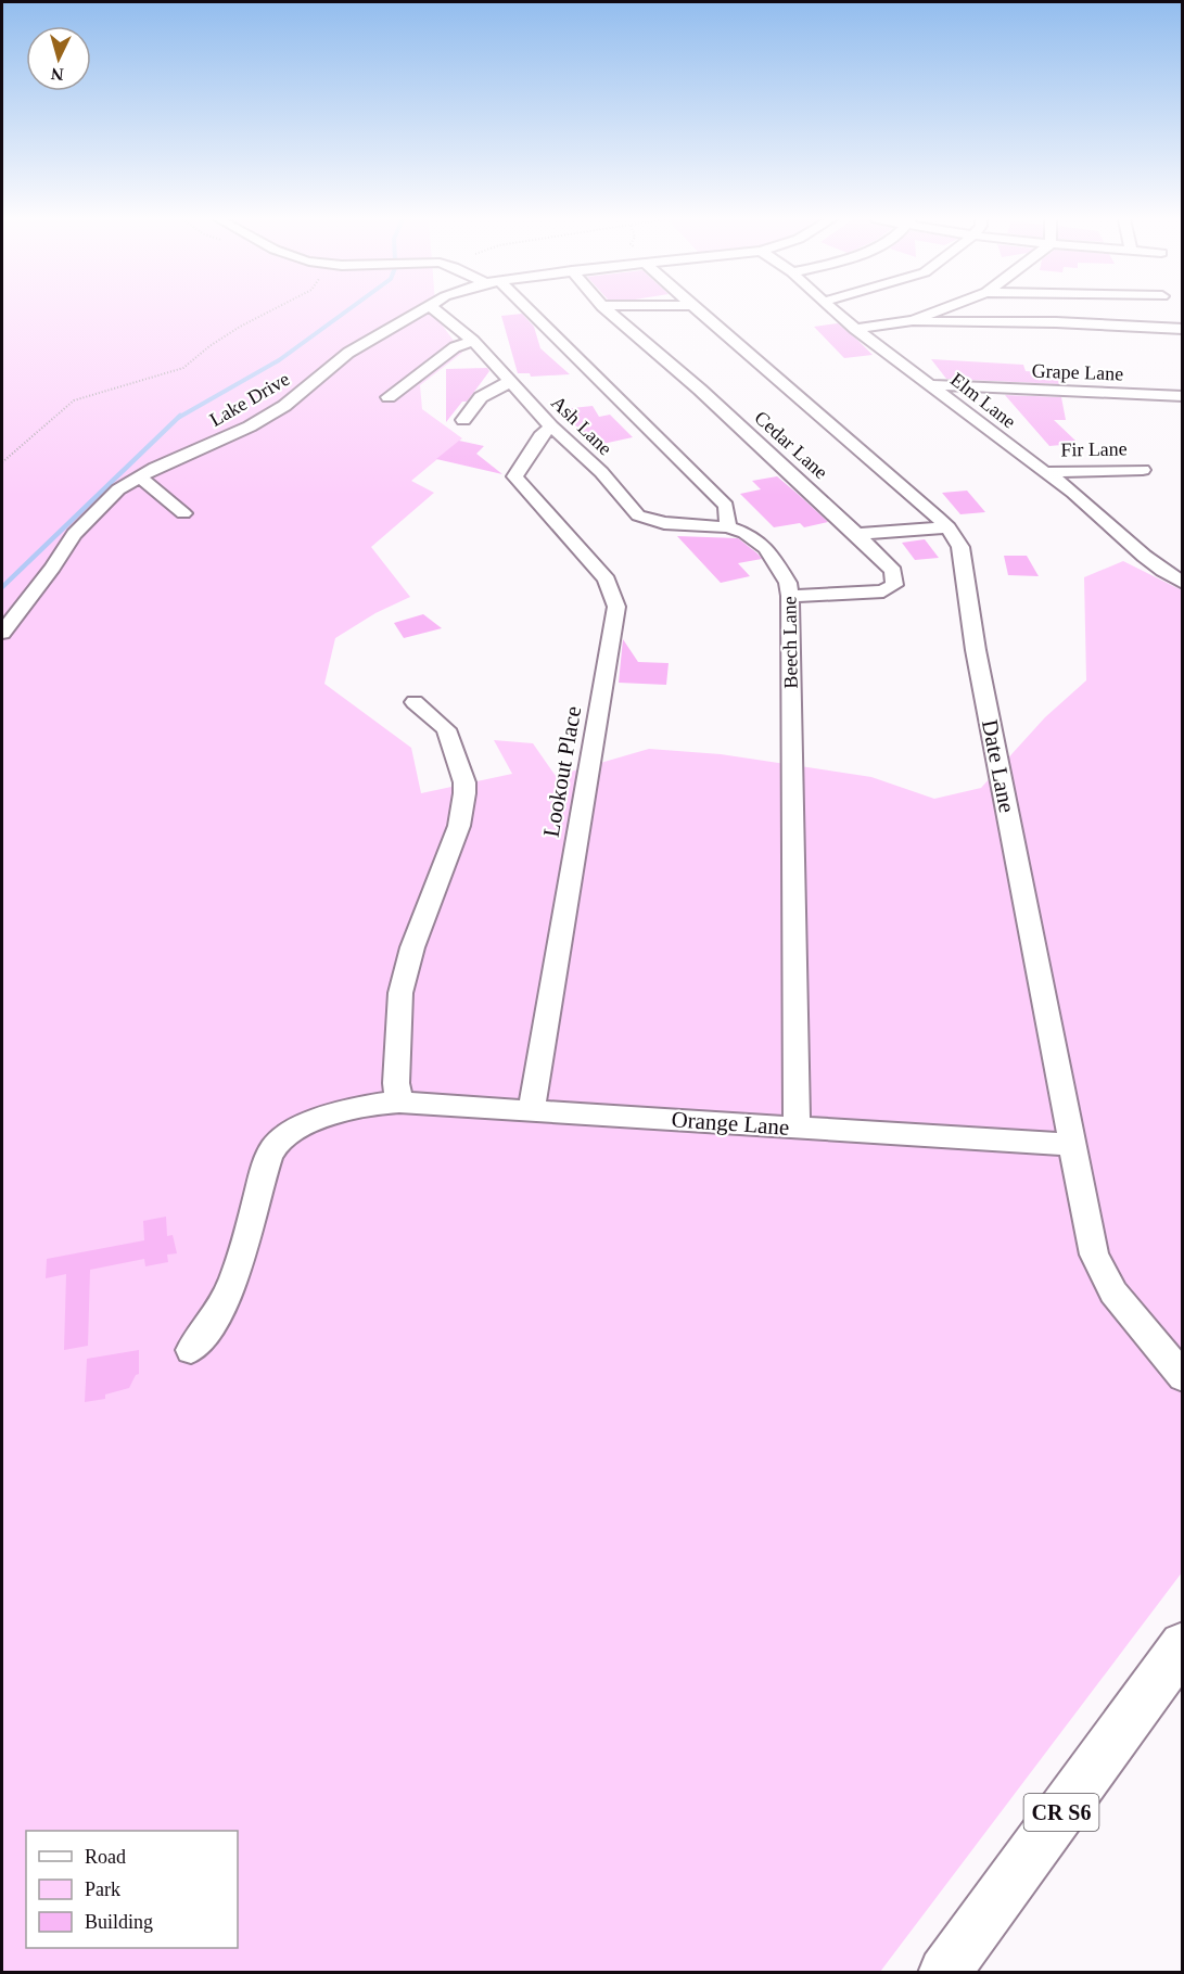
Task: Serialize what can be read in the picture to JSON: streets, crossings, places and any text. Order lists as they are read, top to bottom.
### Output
{
  "streets": {
    "main road": ["CR S6"],
    "street": [
      "Grape Lane",
      "Lake Drive",
      "Elm Lane",
      "Ash Lane",
      "Cedar Lane",
      "Fir Lane",
      "Beech Lane",
      "Date Lane",
      "Lookout Place",
      "Orange Lane"
    ]
  },
  "crossings": [
    ["Grape Lane", "Elm Lane"],
    ["Elm Lane", "Fir Lane"],
    ["Ash Lane", "Beech Lane"],
    ["Ash Lane", "Lookout Place"],
    ["Cedar Lane", "Beech Lane"],
    ["Beech Lane", "Orange Lane"],
    ["Date Lane", "Orange Lane"],
    ["Lookout Place", "Orange Lane"]
  ],
  "legend": ["Road", "Park", "Building"],
  "north": "bottom"
}
